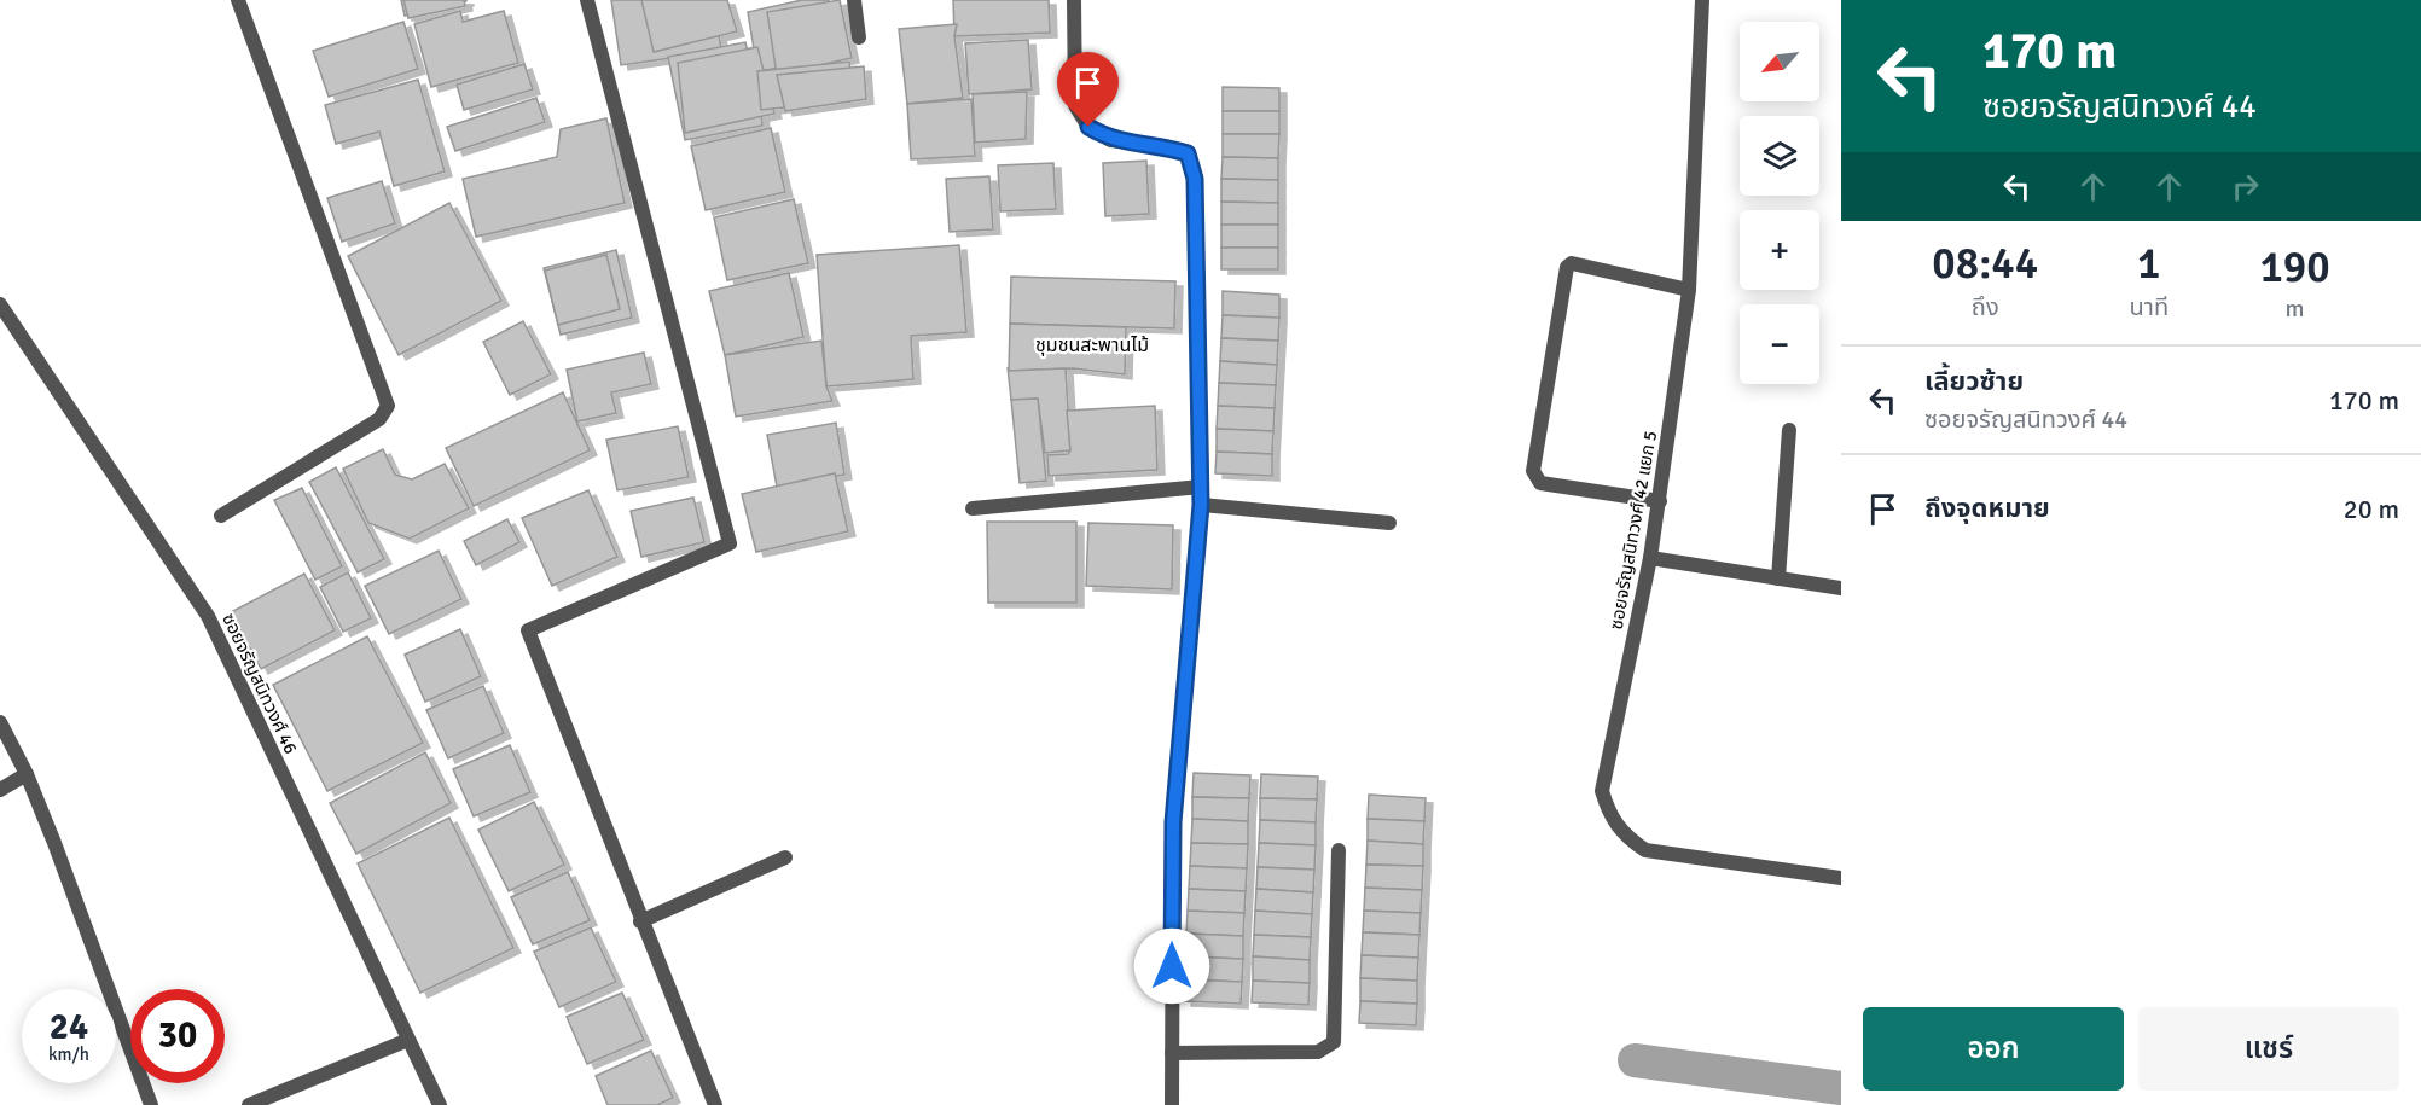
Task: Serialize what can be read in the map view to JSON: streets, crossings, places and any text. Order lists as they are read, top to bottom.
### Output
{
  "streets": {
    "street": ["ซอยจรัญสนิทวงศ์ 42 แยก 5", "ซอยจรัญสนิทวงศ์ 46"]
  },
  "districts": ["ชุมชนสะพานไม้"],
  "north": "bottom left",
  "page": {
    "turn": ["170 m", "ซอยจรัญสนิทวงศ์ 44"],
    "map_buttons": ["+", "−"],
    "eta": [
      "08:44",
      "ถึง",
      "1",
      "นาที",
      "190",
      "m"
    ],
    "list": [
      {
        "name": "เลี้ยวซ้าย",
        "note": "ซอยจรัญสนิทวงศ์ 44",
        "value": "170 m"
      },
      {
        "name": "ถึงจุดหมาย",
        "value": "20 m"
      }
    ],
    "speed": "24 km/h",
    "limit": "30",
    "buttons": ["ออก", "แชร์"]
  }
}
